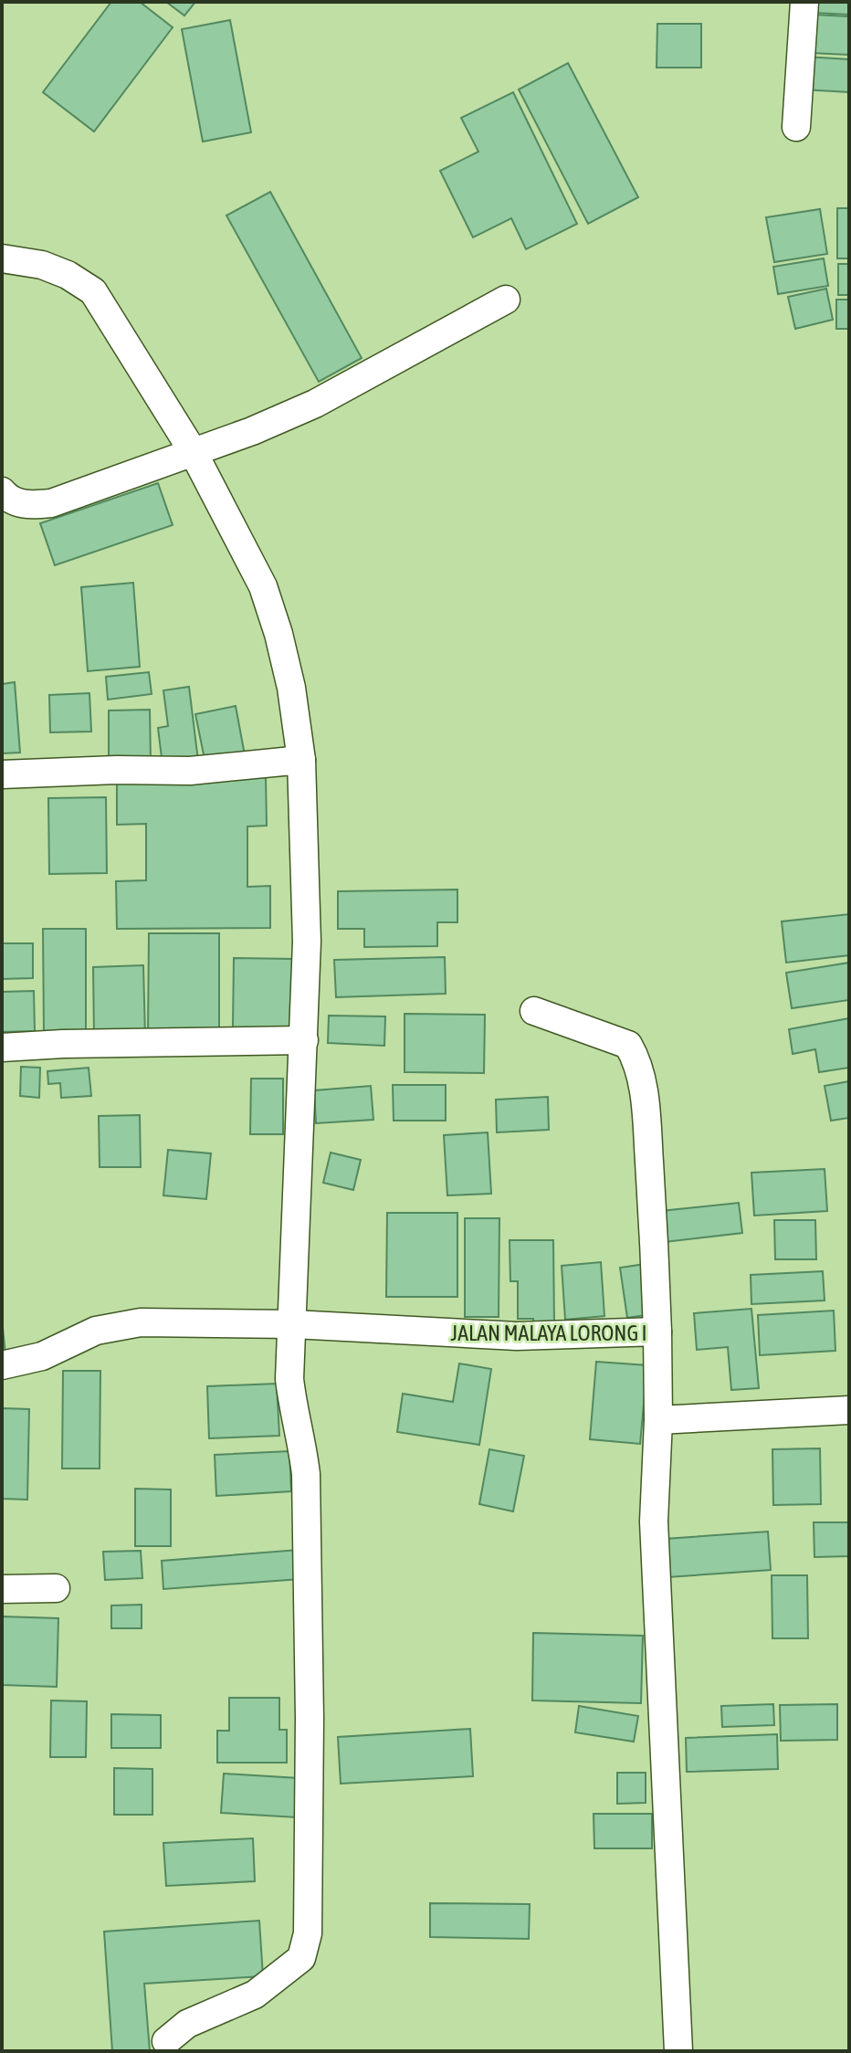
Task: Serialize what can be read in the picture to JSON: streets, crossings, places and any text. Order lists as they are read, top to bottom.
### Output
{
  "streets": {
    "street": ["JALAN MALAYA LORONG I"]
  }
}
